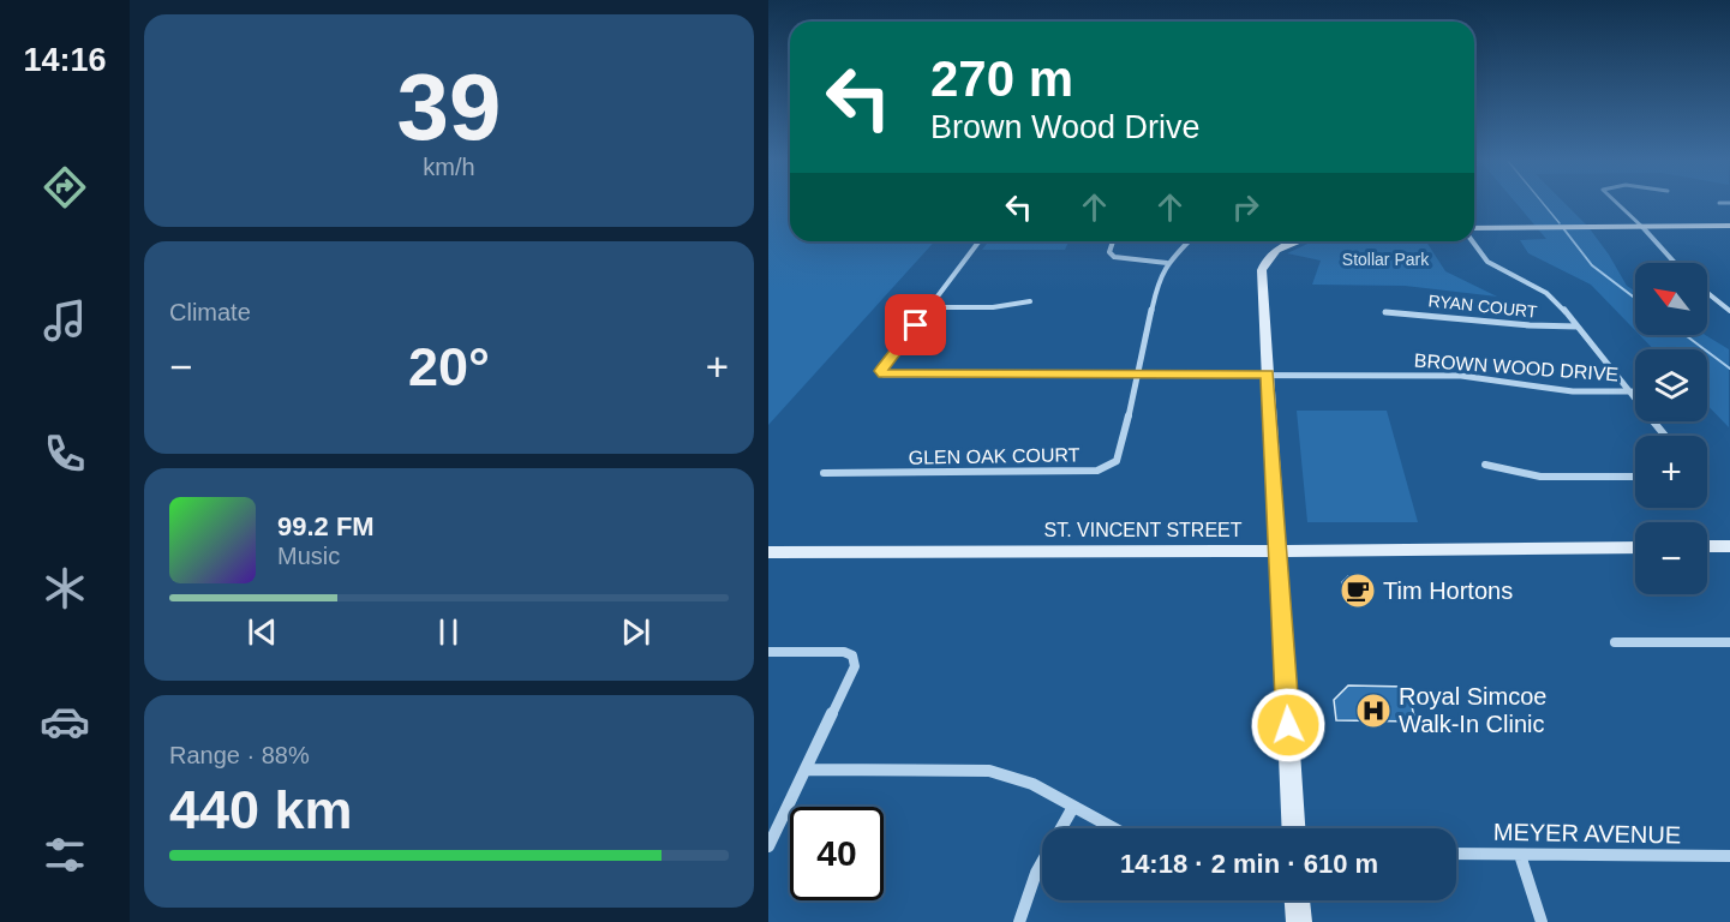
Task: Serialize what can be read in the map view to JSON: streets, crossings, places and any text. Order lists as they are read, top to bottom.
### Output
{
  "streets": {
    "street": [
      "RYAN COURT",
      "BROWN WOOD DRIVE",
      "GLEN OAK COURT",
      "ST. VINCENT STREET",
      "MEYER AVENUE"
    ]
  },
  "crossings": [
    ["BROWN WOOD DRIVE", "GLEN OAK COURT"]
  ],
  "parks": ["Stollar Park"],
  "places": {
    "cafe": ["Tim Hortons"],
    "hospital": ["Royal Simcoe Walk-In Clinic"]
  },
  "north": "top left",
  "page": {
    "tabs": "14:16",
    "tile": [
      ["39", "km/h"],
      "Climate",
      ["Range · 88%", "440 km"]
    ],
    "turn": ["270 m", "Brown Wood Drive"],
    "map_buttons": ["+", "−"],
    "heat": ["−", "20°", "+"],
    "song": ["99.2 FM", "Music"],
    "limit": "40",
    "trip": "14:18 · 2 min · 610 m"
  }
}
